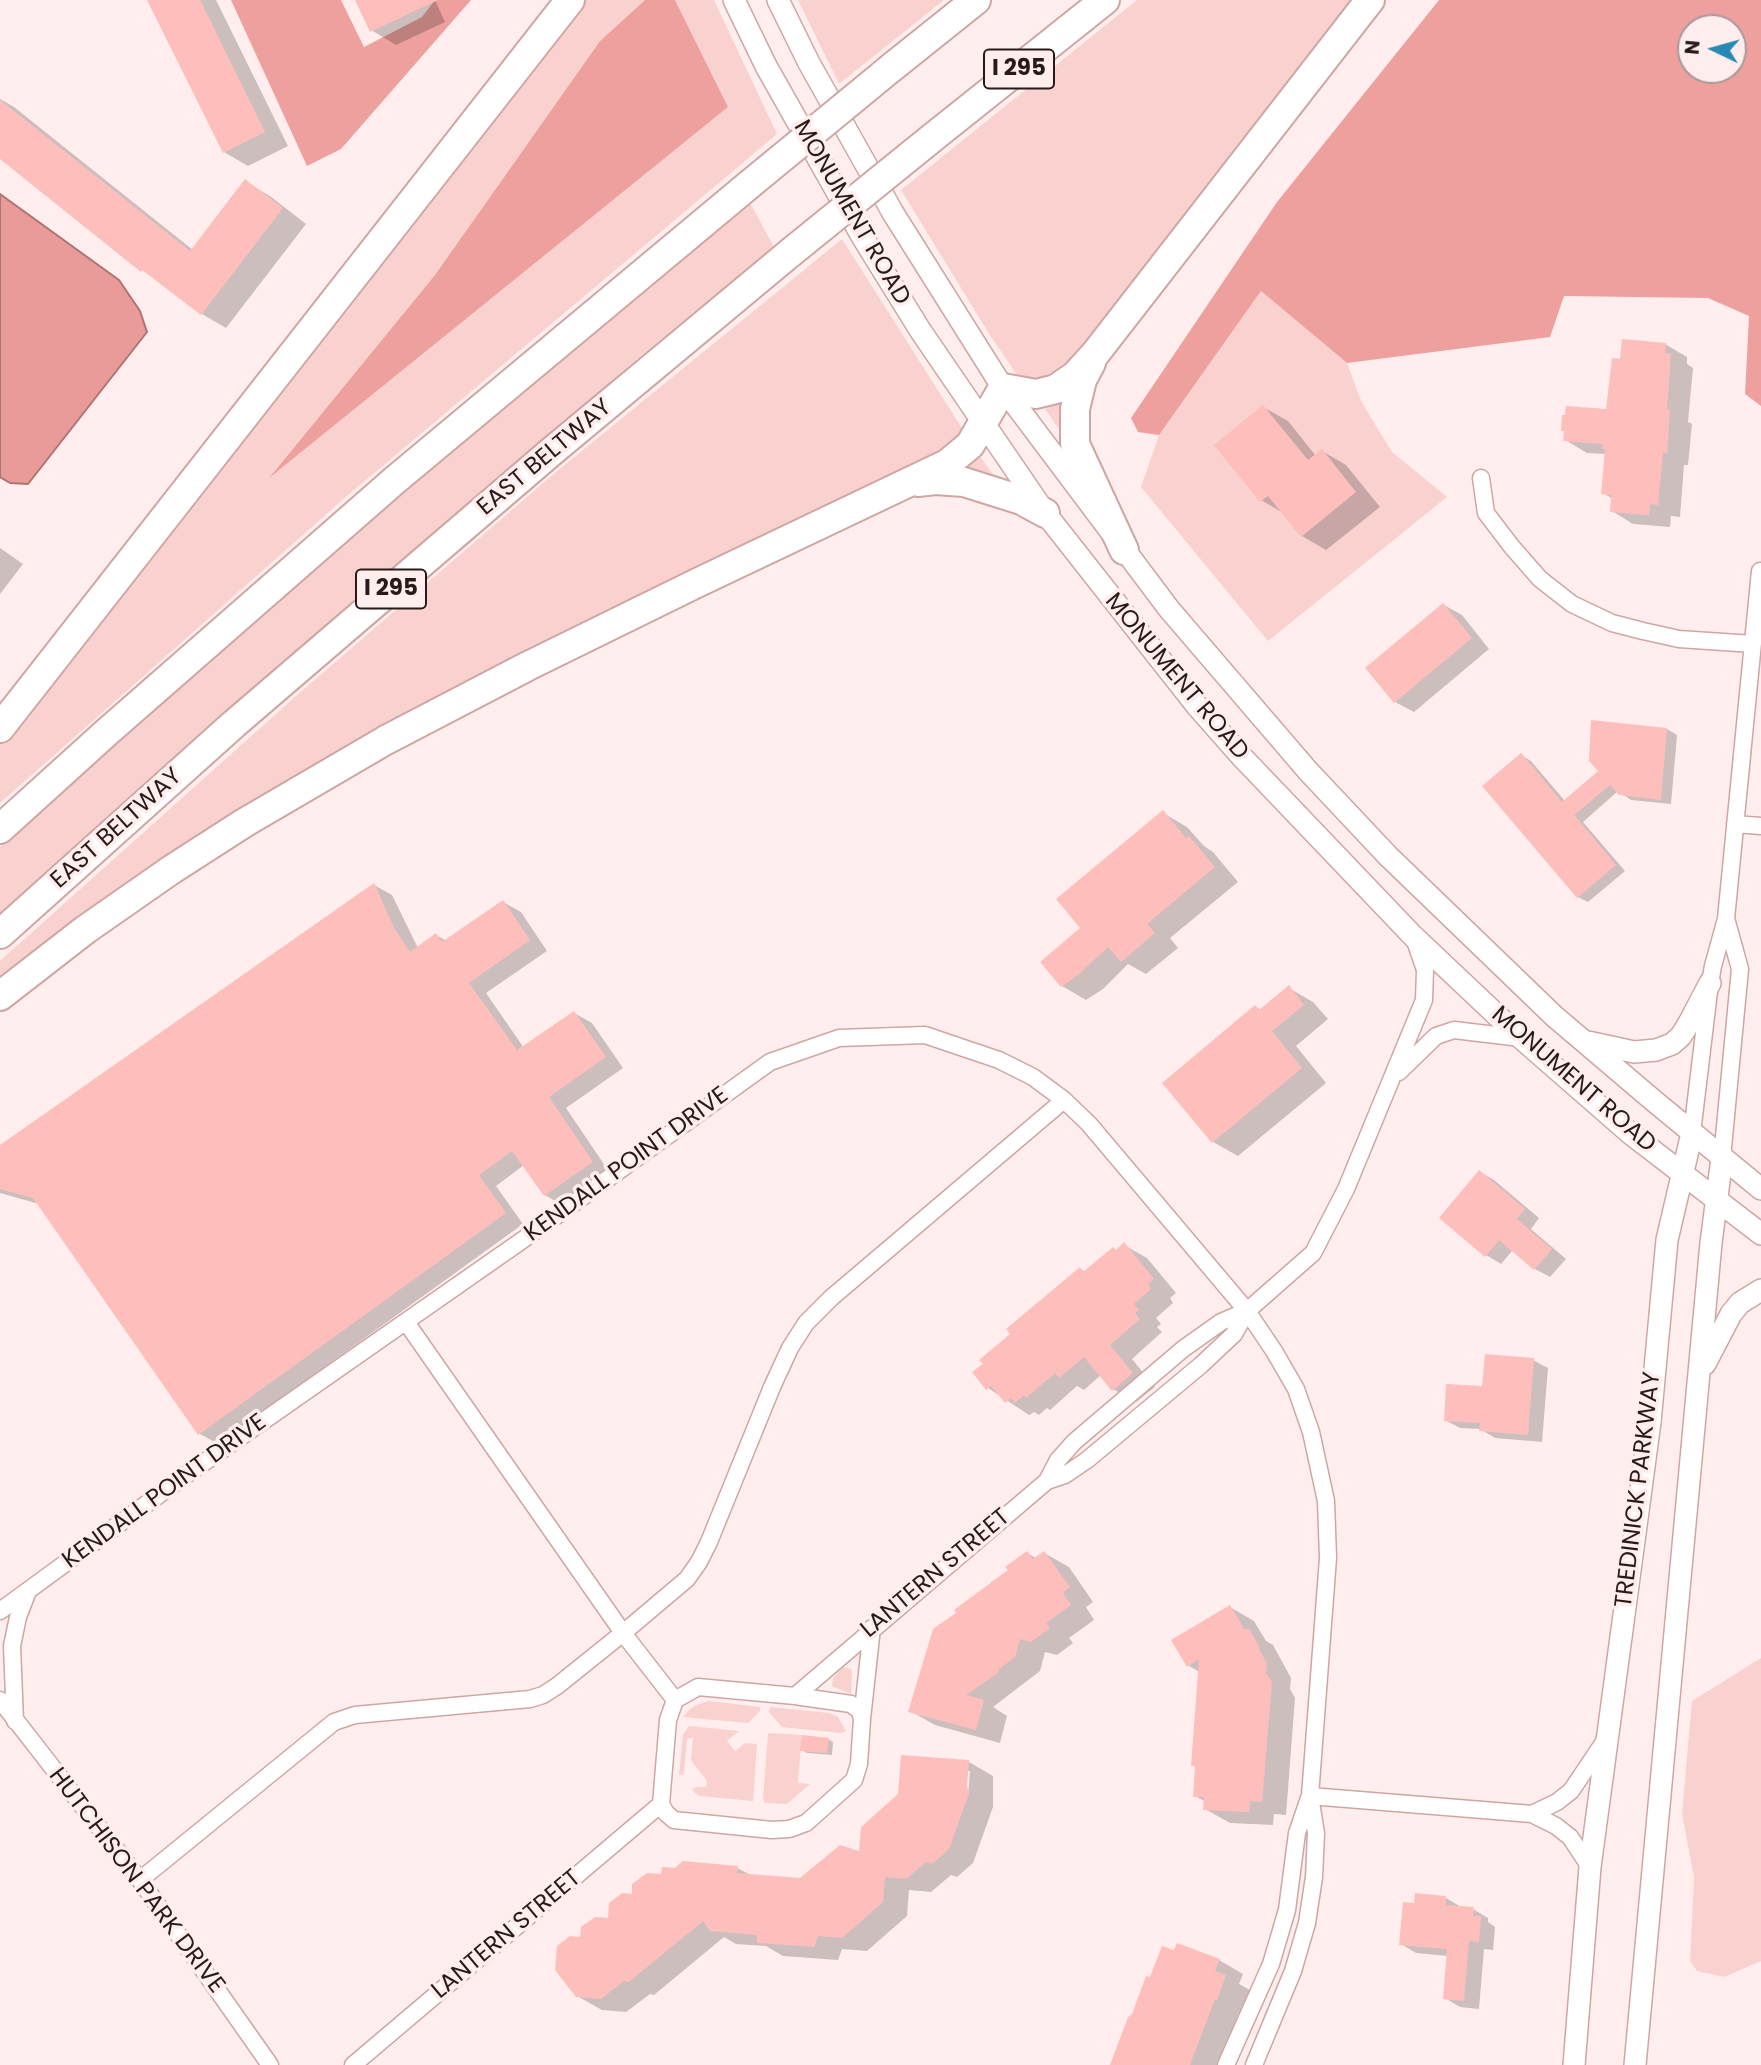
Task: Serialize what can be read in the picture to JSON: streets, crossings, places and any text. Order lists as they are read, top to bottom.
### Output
{
  "streets": {
    "highway": ["I 295", "EAST BELTWAY"],
    "main road": ["MONUMENT ROAD", "TREDINICK PARKWAY"],
    "street": ["KENDALL POINT DRIVE", "LANTERN STREET", "HUTCHISON PARK DRIVE"]
  },
  "crossings": [
    ["MONUMENT ROAD", "TREDINICK PARKWAY"],
    ["MONUMENT ROAD", "LANTERN STREET"],
    ["KENDALL POINT DRIVE", "LANTERN STREET"]
  ],
  "north": "left"
}
